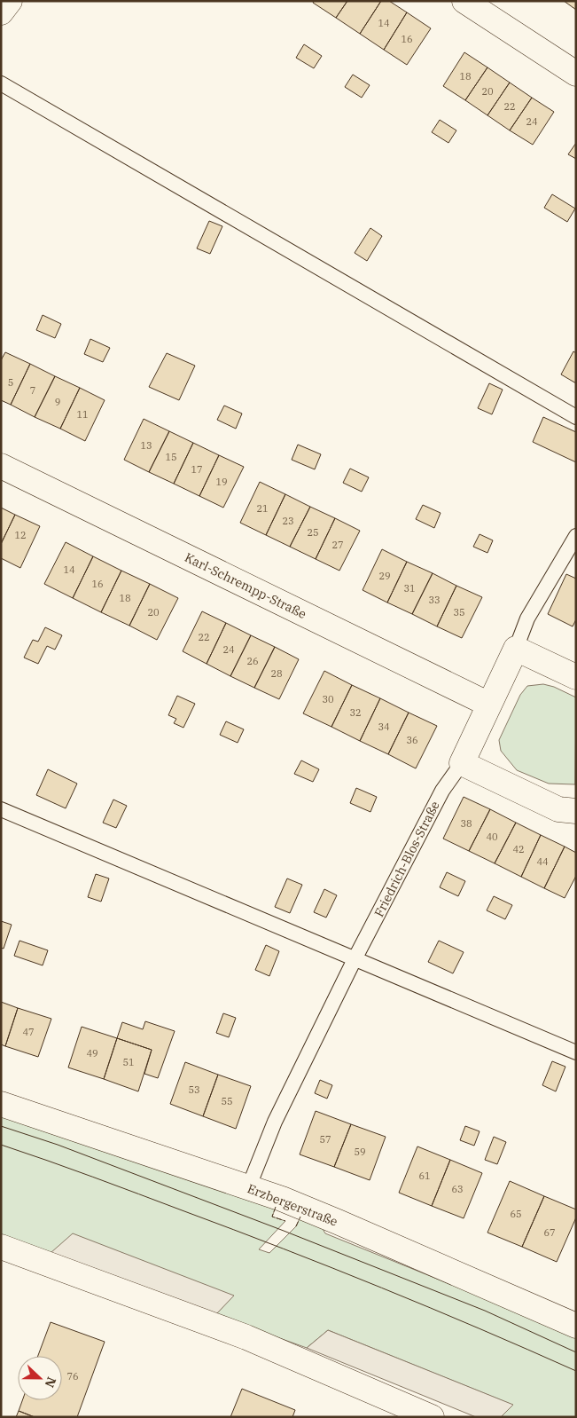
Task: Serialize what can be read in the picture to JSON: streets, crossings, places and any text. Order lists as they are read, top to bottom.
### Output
{
  "streets": {
    "street": ["Karl-Schrempp-Straße", "Friedrich-Blos-Straße", "Erzbergerstraße"]
  },
  "crossings": [
    ["Karl-Schrempp-Straße", "Friedrich-Blos-Straße"],
    ["Friedrich-Blos-Straße", "Erzbergerstraße"]
  ],
  "house_numbers": [
    "14",
    "16",
    "18",
    "20",
    "22",
    "24",
    "5",
    "7",
    "9",
    "11",
    "13",
    "15",
    "17",
    "19",
    "21",
    "23",
    "25",
    "12",
    "27",
    "14",
    "29",
    "16",
    "31",
    "18",
    "33",
    "20",
    "35",
    "22",
    "24",
    "26",
    "28",
    "30",
    "32",
    "34",
    "36",
    "38",
    "40",
    "42",
    "44",
    "47",
    "49",
    "51",
    "53",
    "55",
    "57",
    "59",
    "61",
    "63",
    "65",
    "67",
    "76"
  ],
  "north": "right"
}
